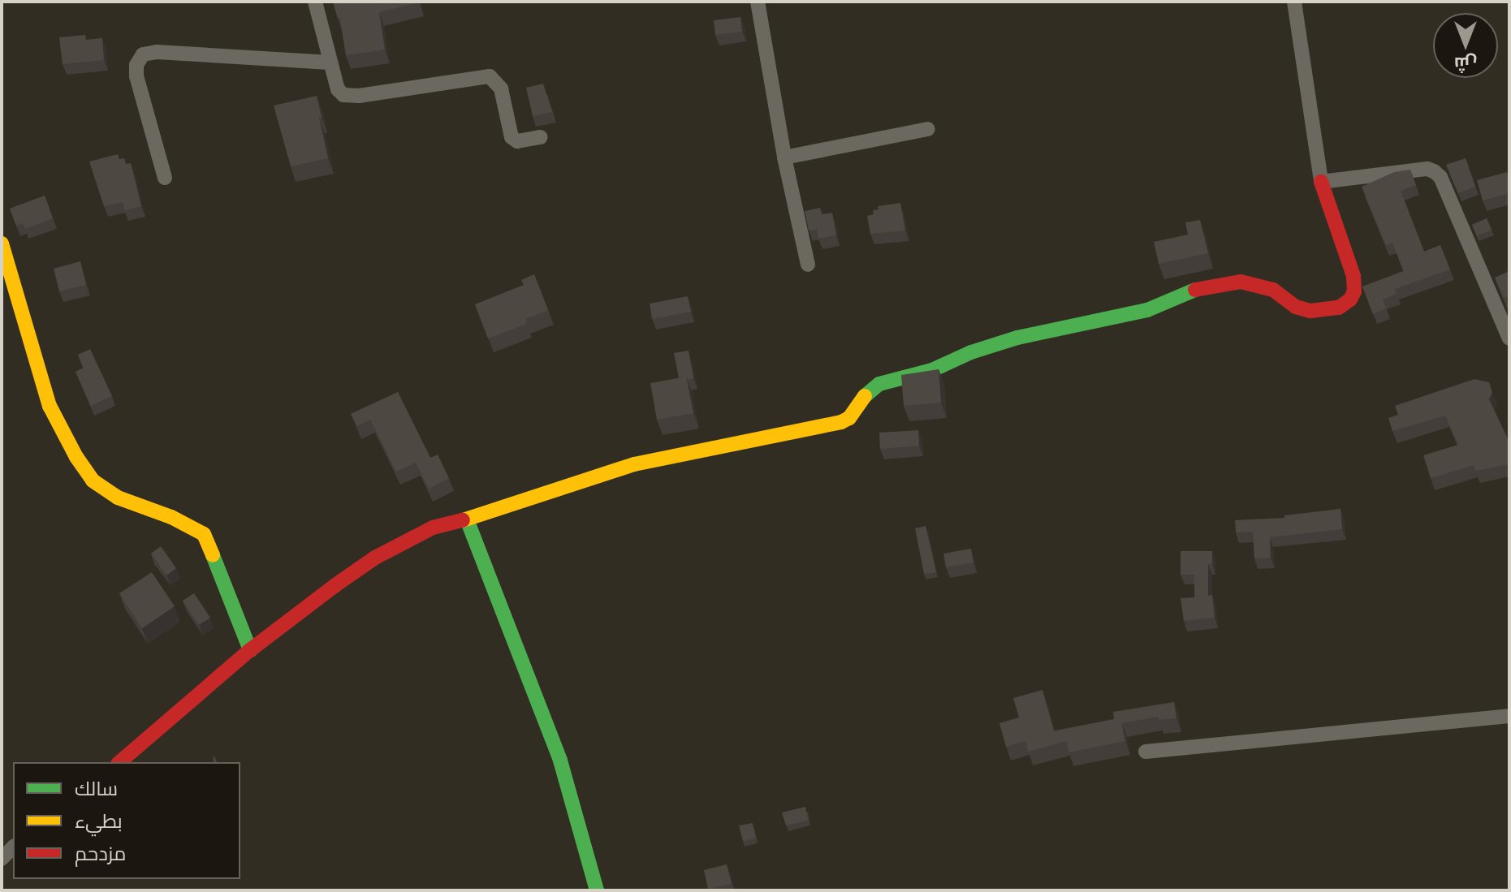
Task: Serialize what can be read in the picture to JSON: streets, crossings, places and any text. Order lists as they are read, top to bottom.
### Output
{
  "legend": ["سالك", "بطيء", "مزدحم"],
  "north": "bottom"
}
